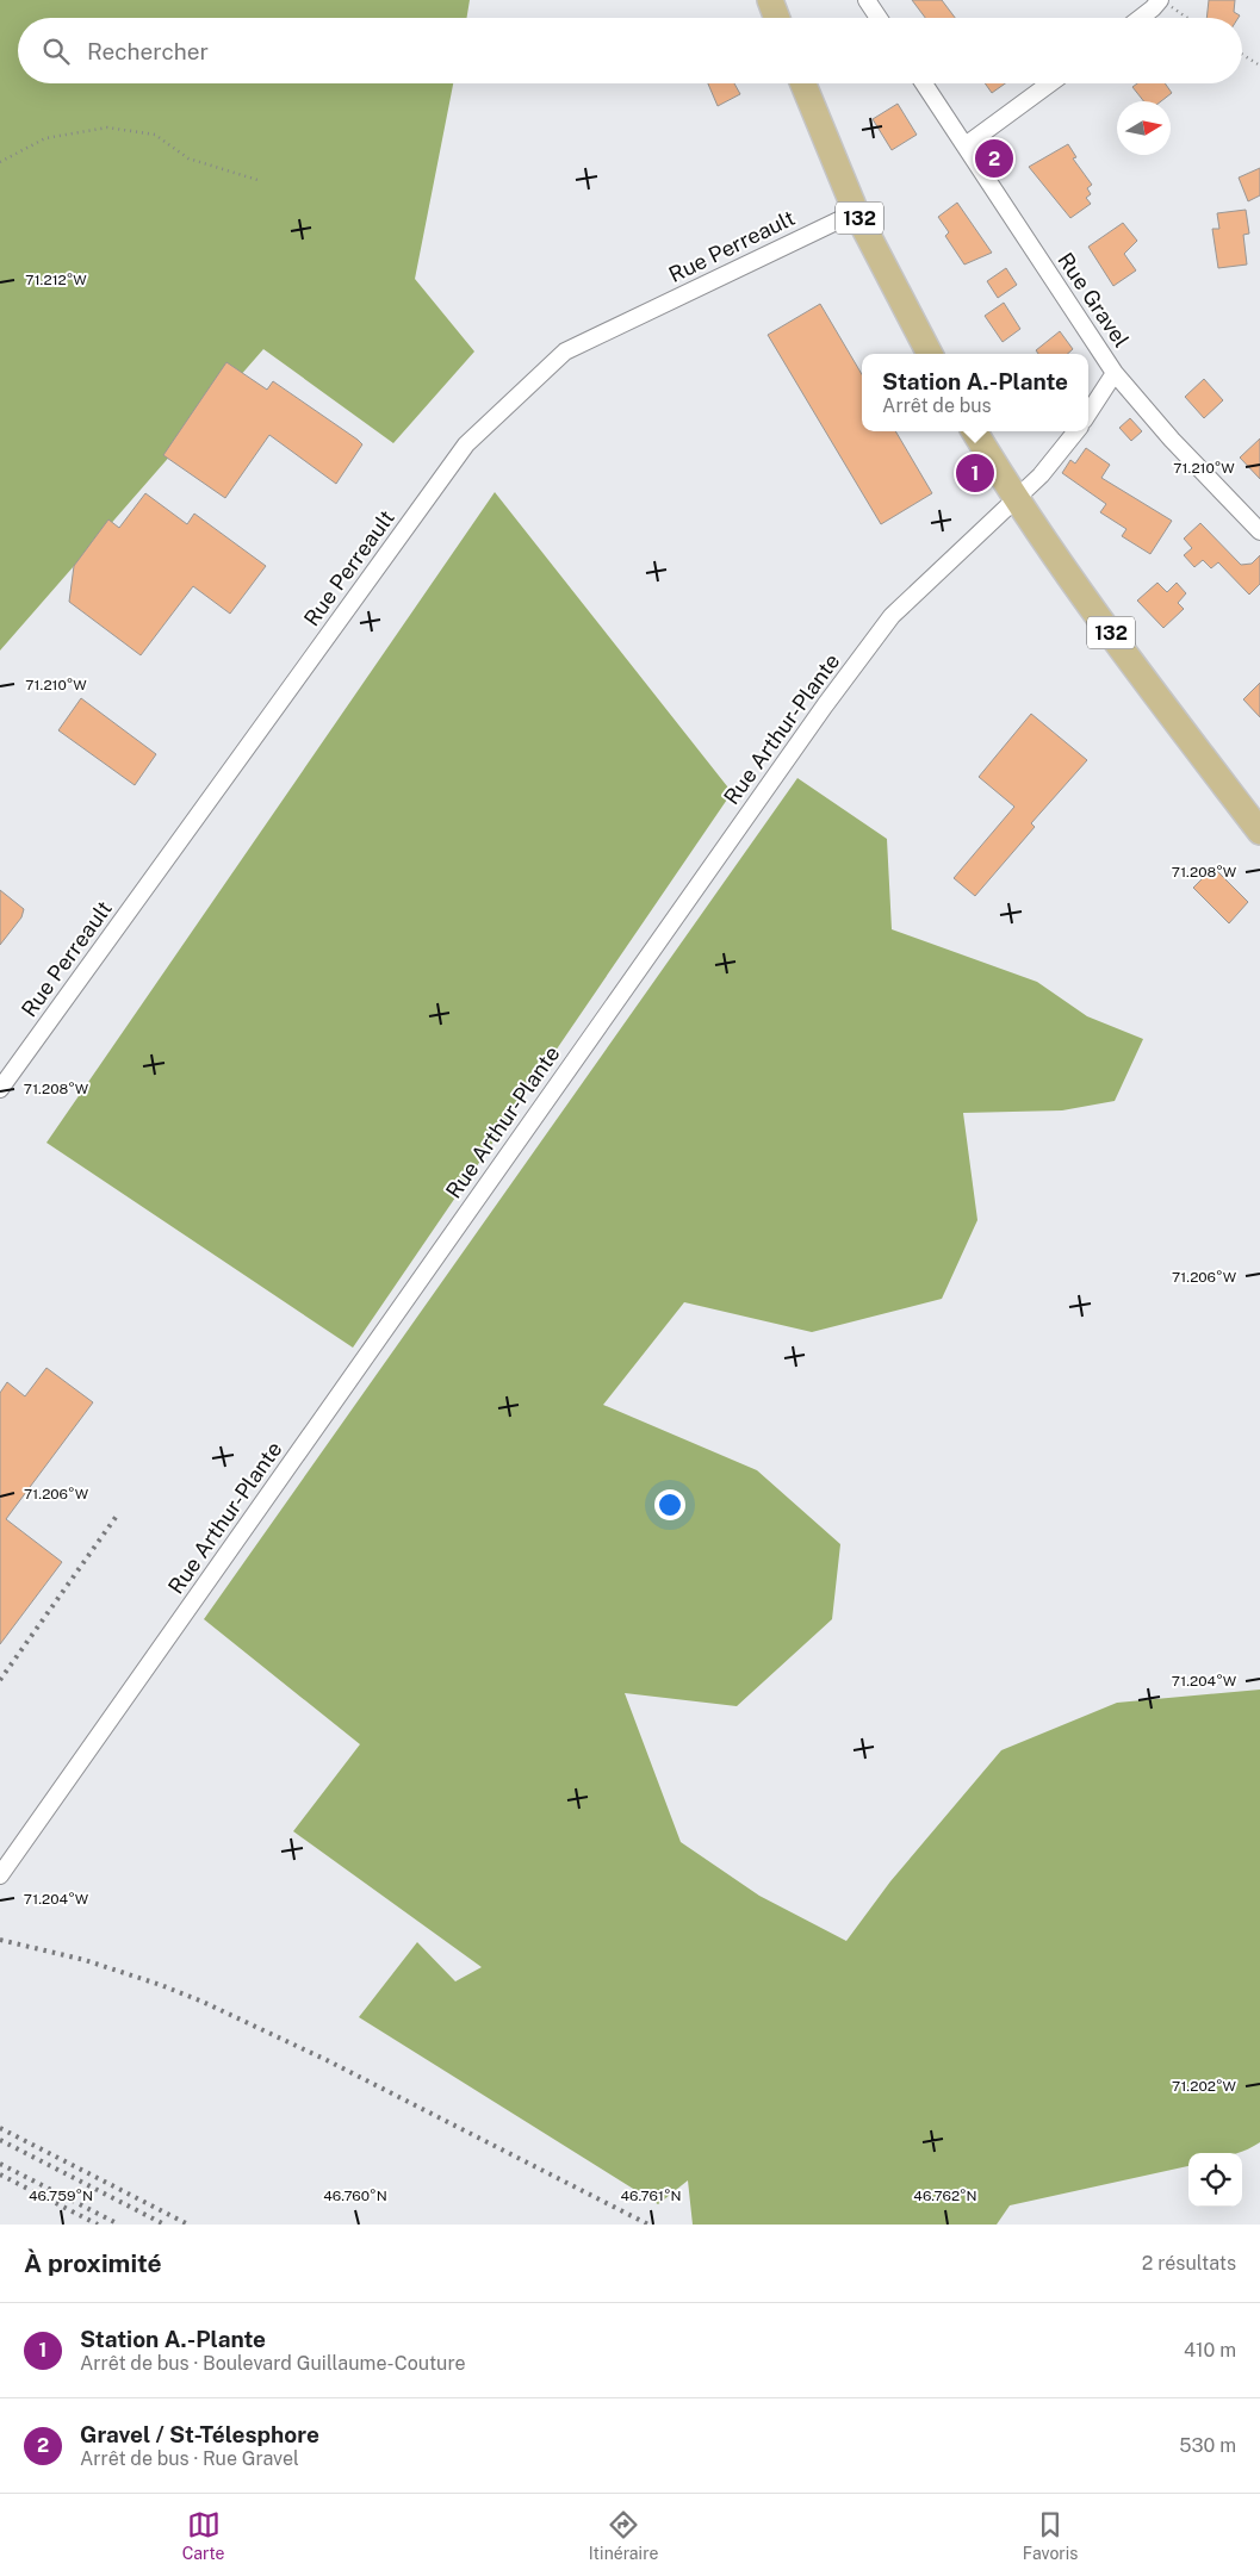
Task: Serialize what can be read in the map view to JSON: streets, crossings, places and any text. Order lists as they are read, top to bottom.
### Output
{
  "streets": {
    "main road": ["132"],
    "street": ["Rue Perreault", "Rue Gravel", "Rue Arthur-Plante"]
  },
  "crossings": [
    ["132", "Rue Perreault"],
    ["132", "Rue Arthur-Plante"]
  ],
  "north": "right",
  "page": {
    "search": "Rechercher",
    "pins": ["2", "1"],
    "popup": ["Station A.-Plante", "Arrêt de bus"],
    "heading": ["À proximité", "2 résultats"],
    "list": [
      {
        "mark": "1",
        "name": "Station A.-Plante",
        "note": "Arrêt de bus · Boulevard Guillaume-Couture",
        "value": "410 m"
      },
      {
        "mark": "2",
        "name": "Gravel / St-Télesphore",
        "note": "Arrêt de bus · Rue Gravel",
        "value": "530 m"
      }
    ],
    "nav": ["Carte", "Itinéraire", "Favoris"]
  },
  "coordinates": [
    "71.212°W",
    "71.210°W",
    "71.208°W",
    "71.206°W",
    "71.204°W",
    "71.202°W",
    "46.759°N",
    "46.760°N",
    "46.761°N",
    "46.762°N"
  ]
}
